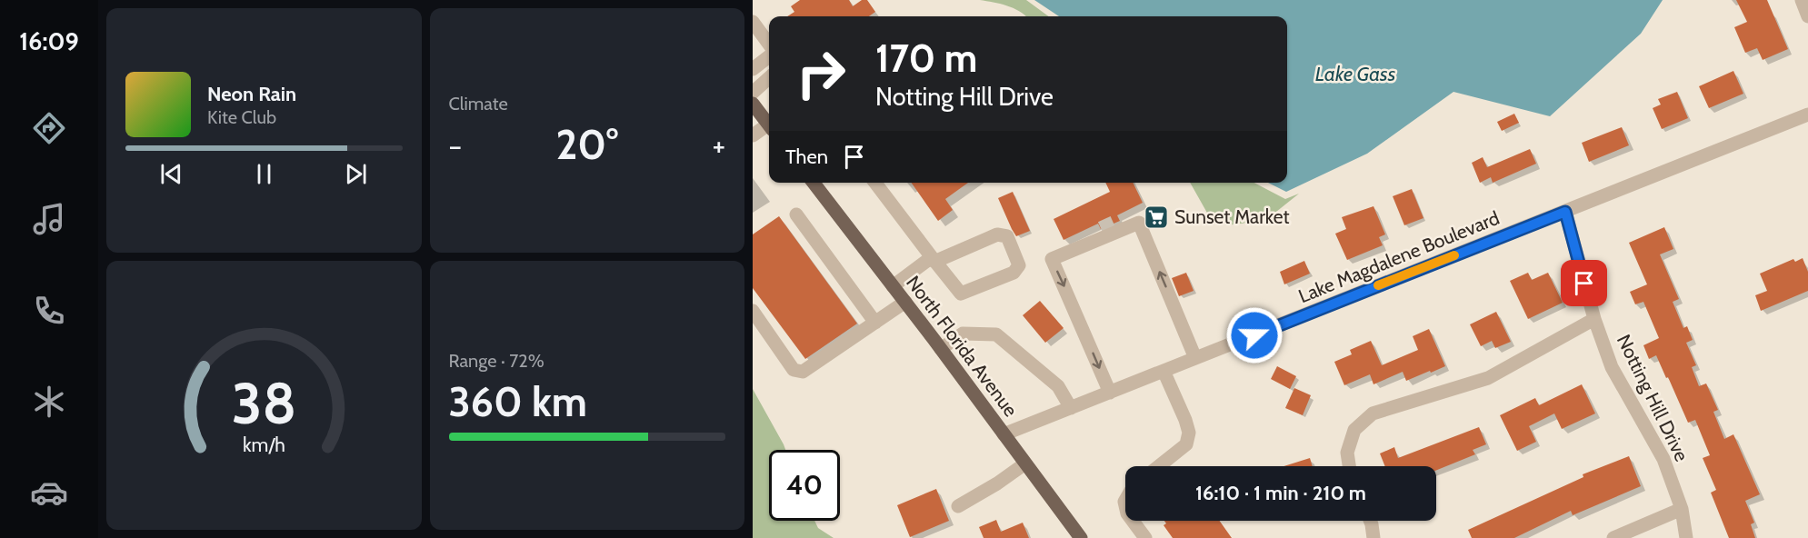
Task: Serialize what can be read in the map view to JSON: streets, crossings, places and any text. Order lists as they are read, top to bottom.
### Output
{
  "streets": {
    "main road": ["North Florida Avenue"],
    "street": ["Lake Magdalene Boulevard", "Notting Hill Drive"]
  },
  "crossings": [
    ["Lake Magdalene Boulevard", "North Florida Avenue"],
    ["Lake Magdalene Boulevard", "Notting Hill Drive"]
  ],
  "water": ["Lake Gass"],
  "places": {
    "supermarket": ["Sunset Market"]
  },
  "page": {
    "tabs": "16:09",
    "tile": [
      "Climate",
      ["Range · 72%", "360 km"]
    ],
    "turn": ["170 m", "Notting Hill Drive"],
    "song": ["Neon Rain", "Kite Club"],
    "heat": ["−", "20°", "+"],
    "then": "Then",
    "limit": "40",
    "trip": "16:10 · 1 min · 210 m",
    "gauge": ["38", "km/h"]
  }
}
